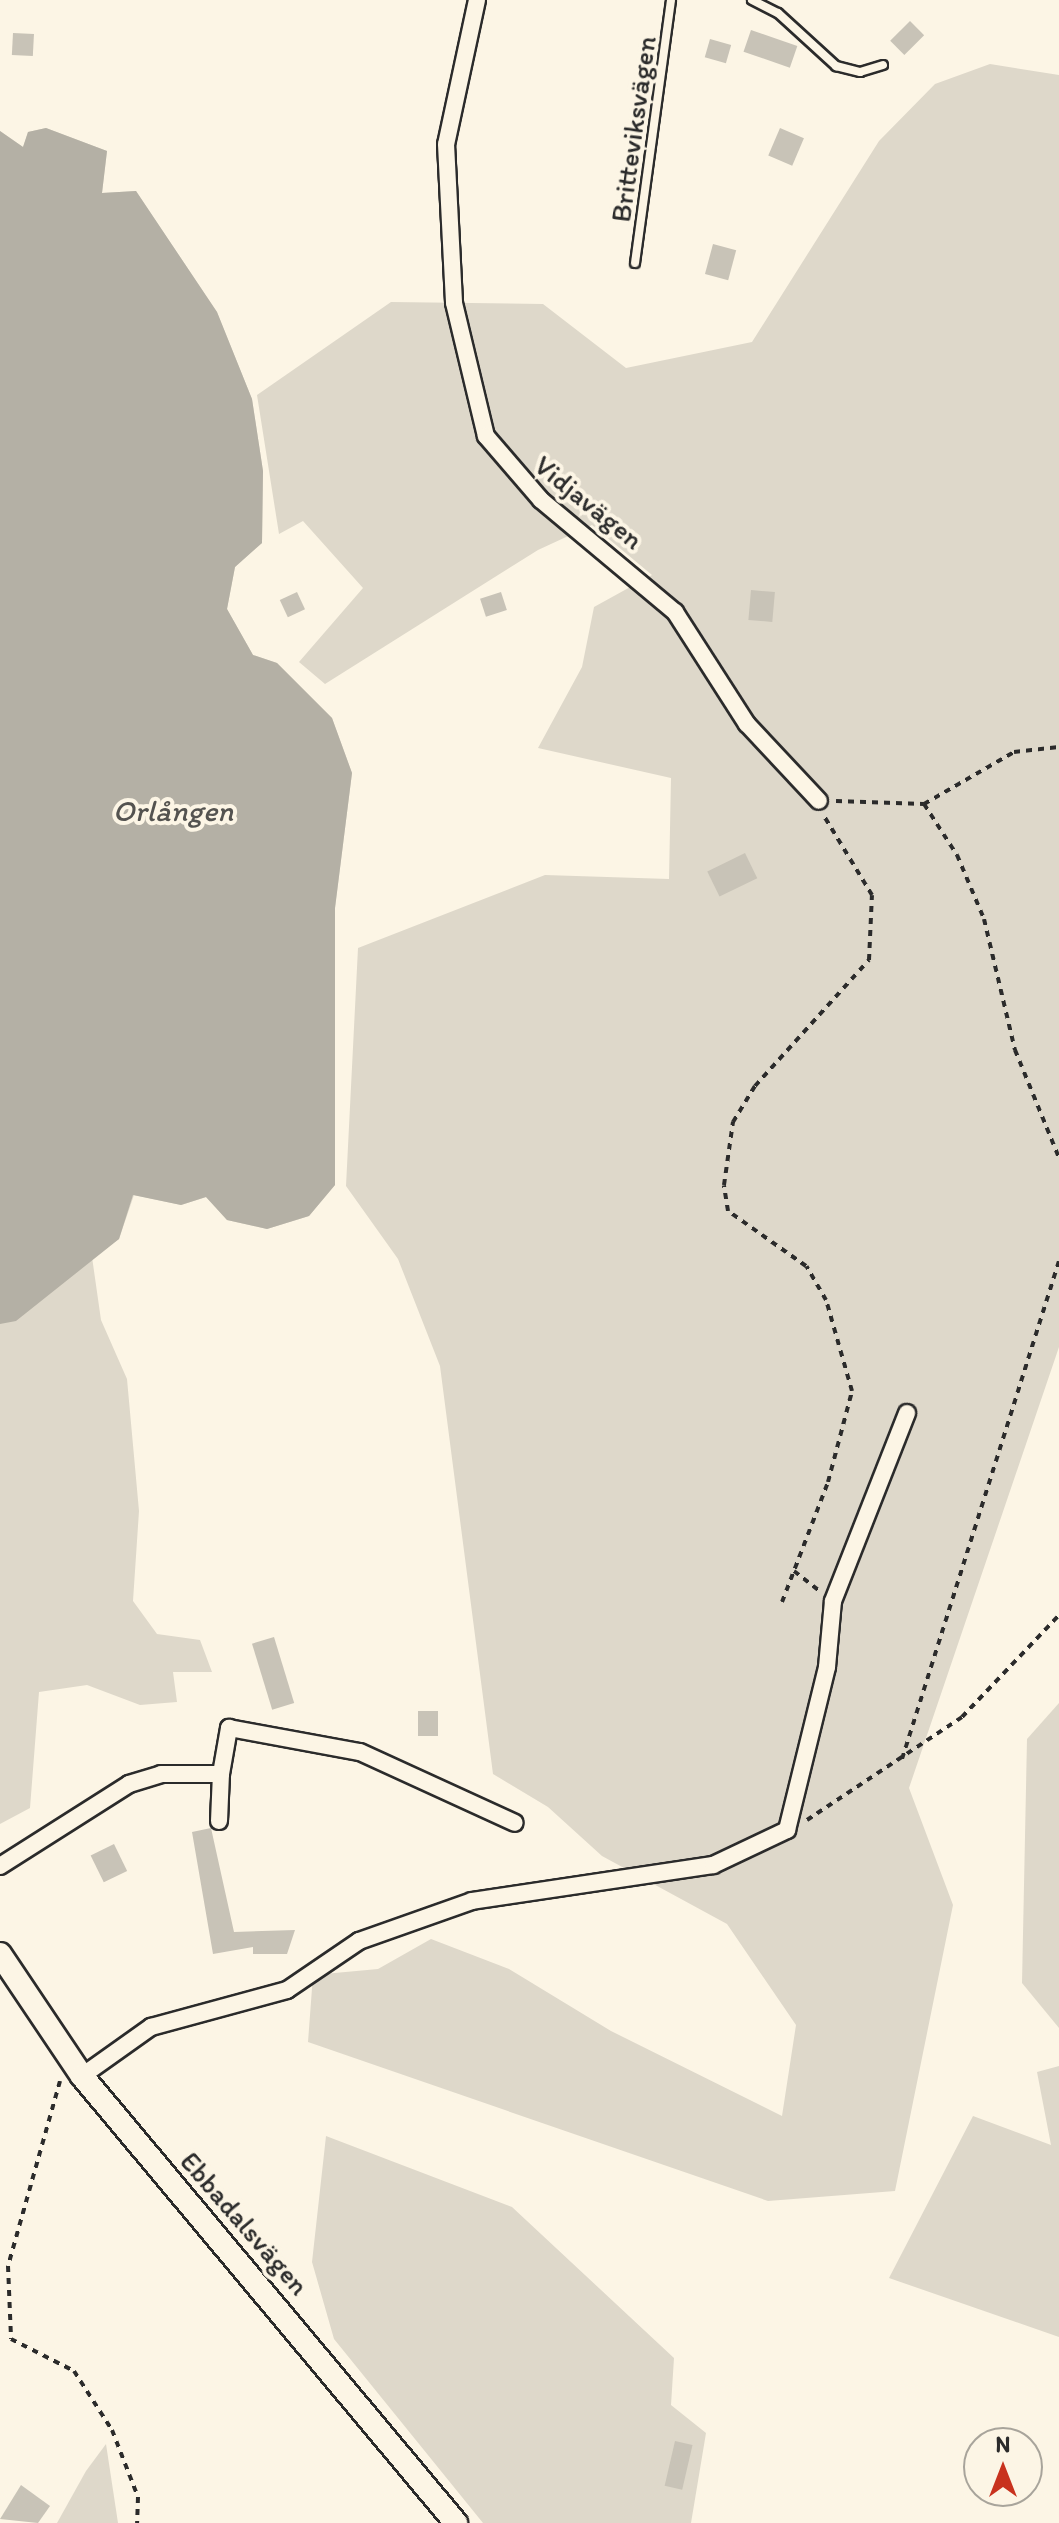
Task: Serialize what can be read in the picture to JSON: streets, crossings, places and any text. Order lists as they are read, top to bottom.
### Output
{
  "streets": {
    "street": ["Vidjavägen", "Ebbadalsvägen"],
    "lane": ["Britteviksvägen"]
  },
  "water": ["Orlången"],
  "north": "top"
}
